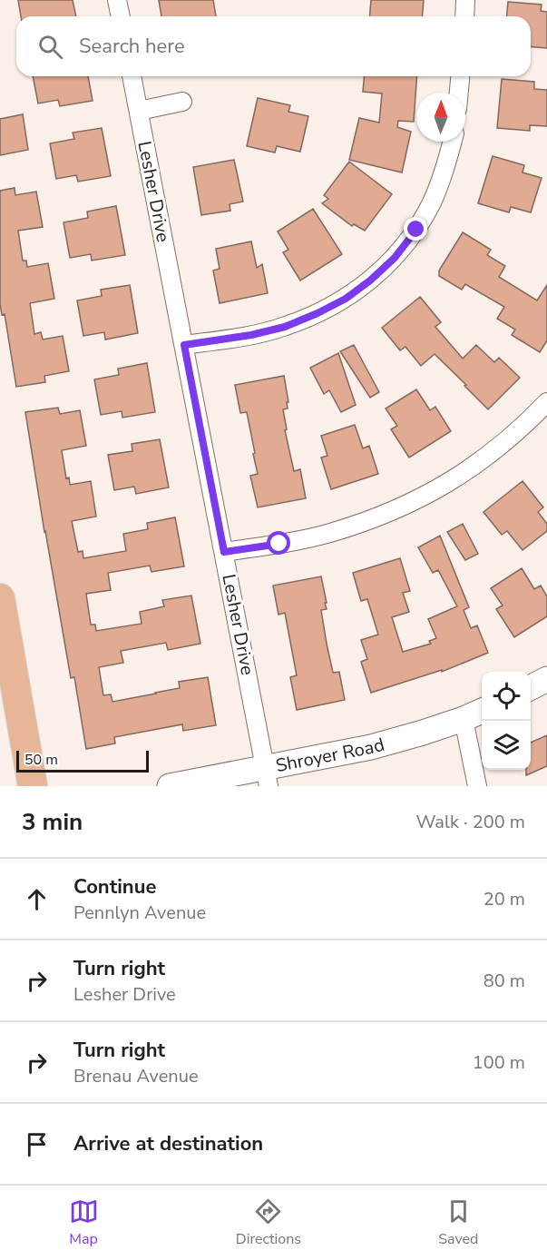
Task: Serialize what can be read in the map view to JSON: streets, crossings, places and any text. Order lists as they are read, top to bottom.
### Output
{
  "streets": {
    "street": ["Lesher Drive", "Shroyer Road"]
  },
  "crossings": [
    ["Lesher Drive", "Shroyer Road"]
  ],
  "scale_bar": "50 m",
  "north": "top",
  "page": {
    "search": "Search here",
    "scale": "50 m",
    "heading": ["3 min", "Walk · 200 m"],
    "list": [
      ["Continue", "Pennlyn Avenue", "20 m"],
      ["Turn right", "Lesher Drive", "80 m"],
      ["Turn right", "Brenau Avenue", "100 m"],
      "Arrive at destination"
    ],
    "nav": ["Map", "Directions", "Saved"]
  }
}
